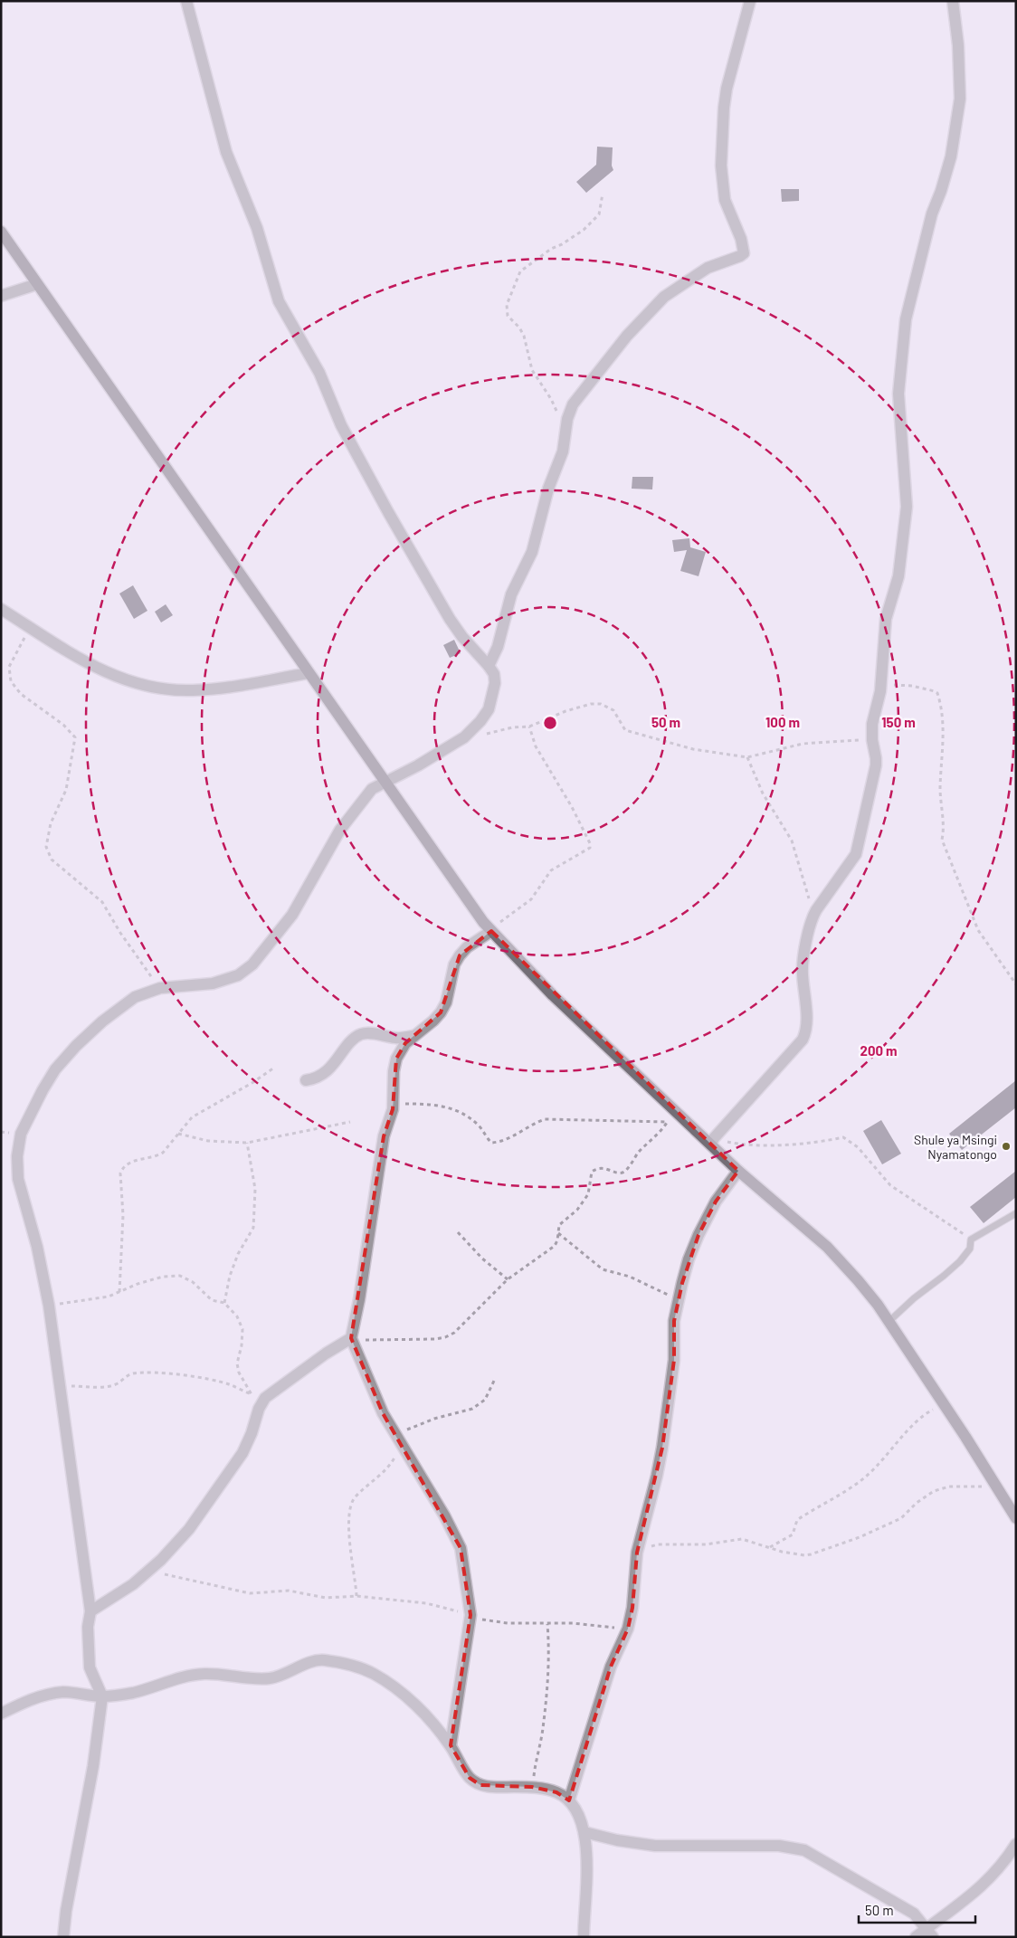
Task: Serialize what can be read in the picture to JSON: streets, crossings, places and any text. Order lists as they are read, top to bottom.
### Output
{
  "places": ["Shule ya Msingi Nyamatongo"],
  "scale_bar": "50 m",
  "rings": [
    "50 m",
    "100 m",
    "150 m",
    "200 m"
  ]
}
